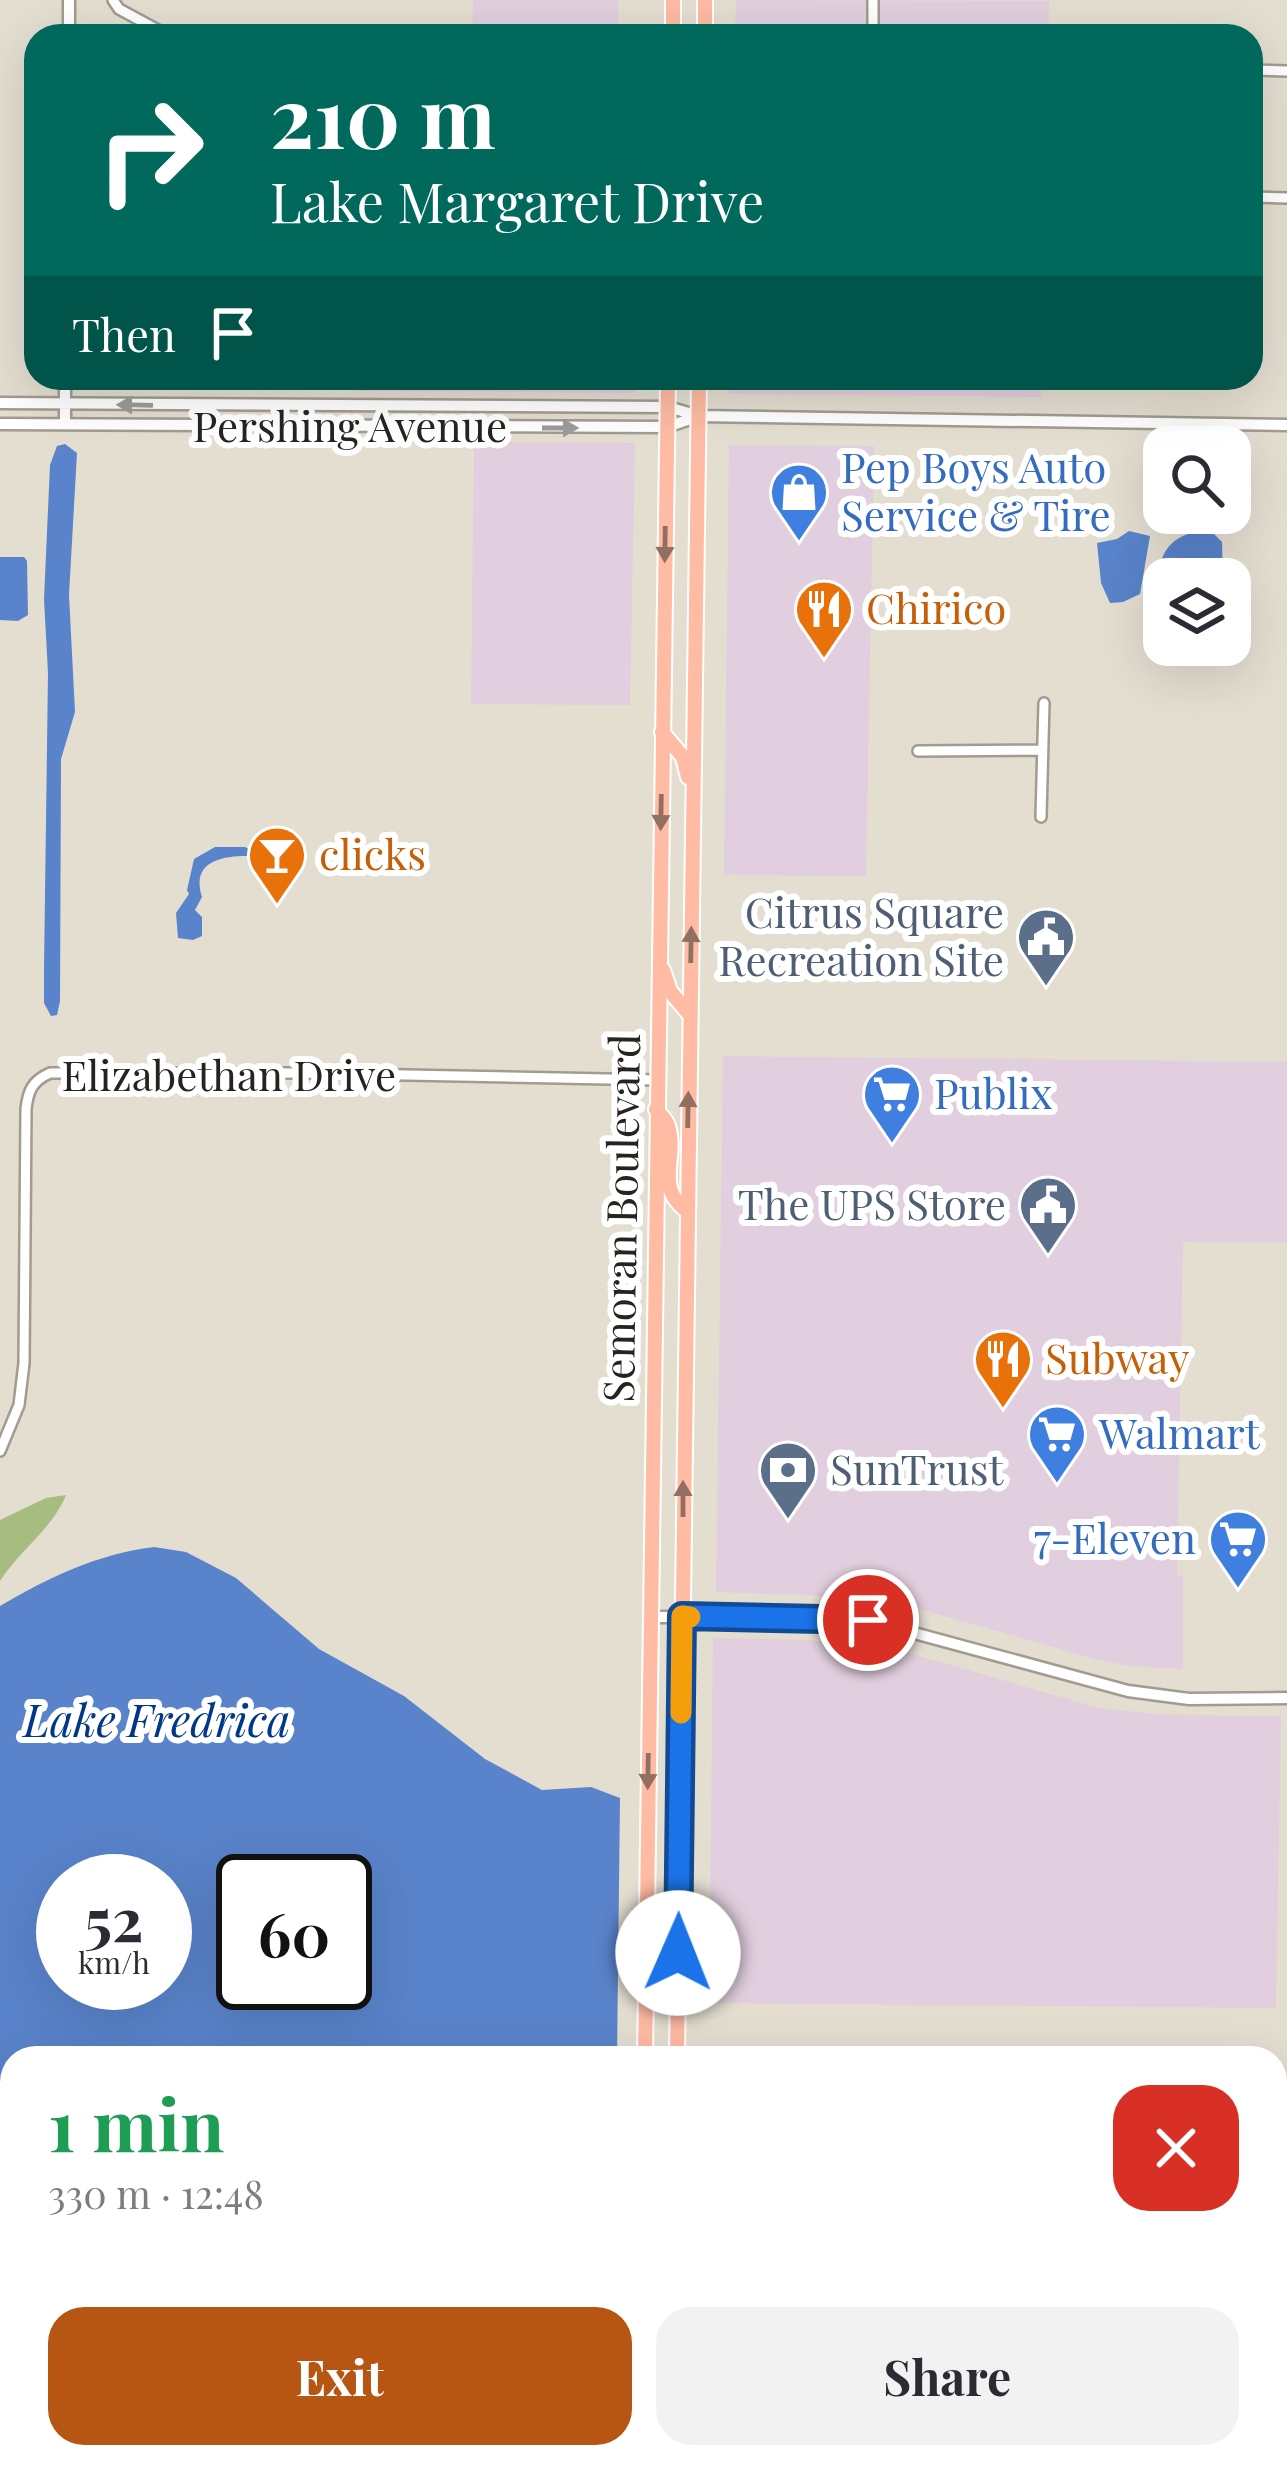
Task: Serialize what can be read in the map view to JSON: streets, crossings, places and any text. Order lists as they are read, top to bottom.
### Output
{
  "streets": {
    "main road": ["Semoran Boulevard"],
    "street": ["Pershing Avenue", "Elizabethan Drive"]
  },
  "crossings": [
    ["Pershing Avenue", "Semoran Boulevard"],
    ["Elizabethan Drive", "Semoran Boulevard"]
  ],
  "water": ["Lake Fredrica"],
  "places": {
    "shop": ["Pep Boys Auto Service & Tire"],
    "restaurant": ["Chirico", "Subway"],
    "bar": ["clicks"],
    "public building": ["Citrus Square Recreation Site", "The UPS Store"],
    "supermarket": ["Publix", "Walmart", "7-Eleven"],
    "bank": ["SunTrust"]
  },
  "page": {
    "turn": ["210 m", "Lake Margaret Drive"],
    "then": "Then",
    "speed": "52 km/h",
    "limit": "60",
    "heading": ["1 min", "330 m · 12:48"],
    "buttons": ["Exit", "Share"]
  }
}
